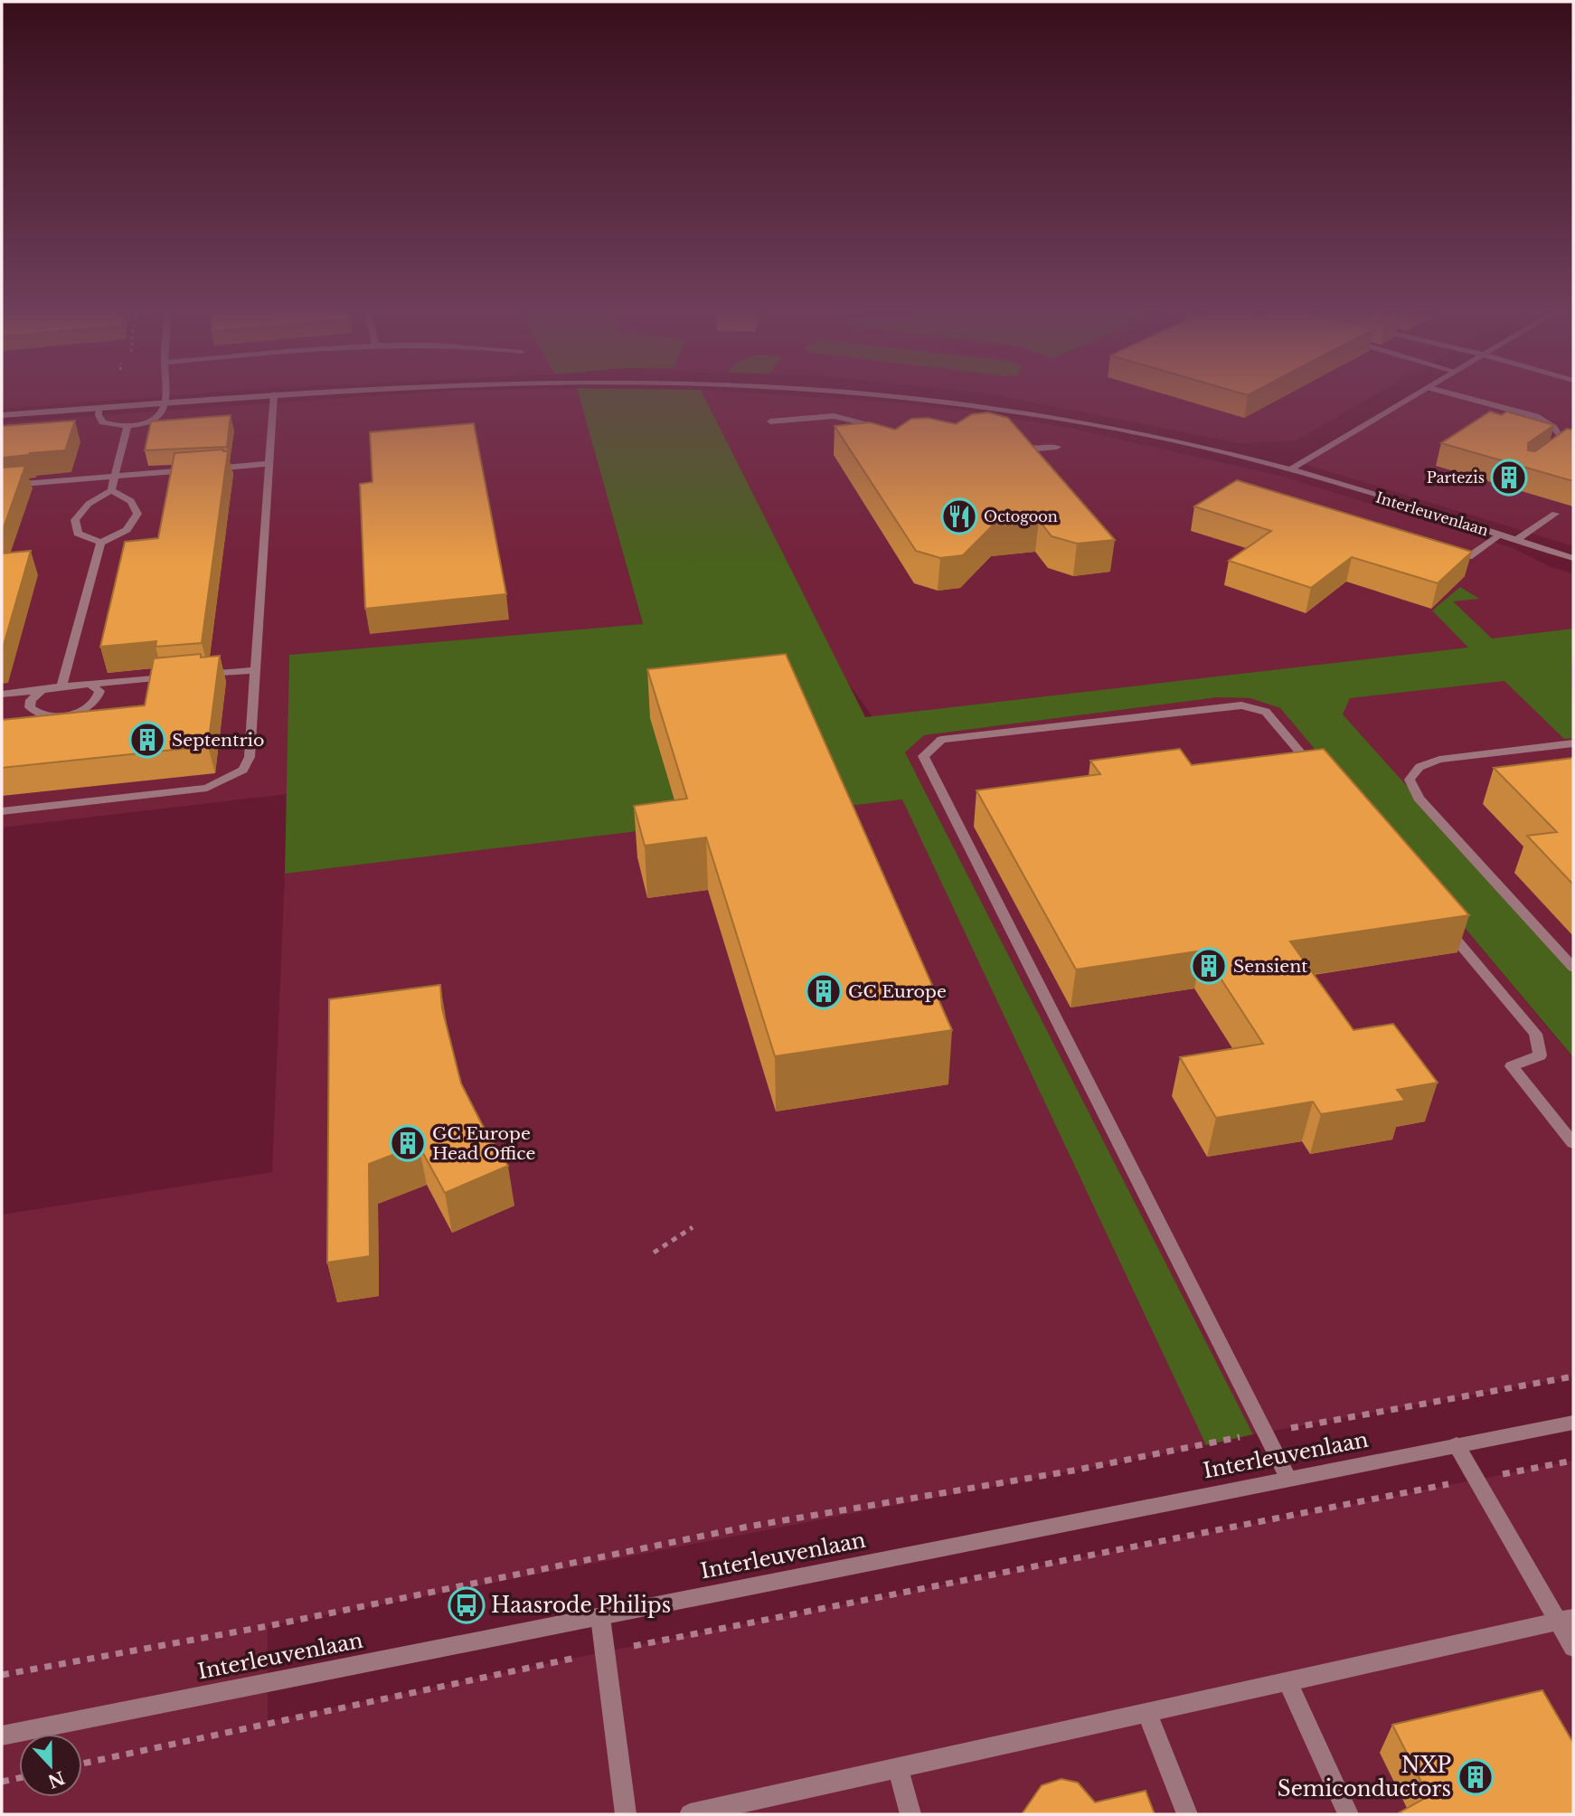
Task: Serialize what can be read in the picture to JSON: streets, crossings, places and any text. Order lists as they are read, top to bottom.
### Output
{
  "streets": {
    "street": ["Interleuvenlaan"]
  },
  "places": {
    "building": [
      "Partezis",
      "Septentrio",
      "Sensient",
      "GC Europe",
      "GC Europe Head Office",
      "NXP Semiconductors"
    ],
    "restaurant": ["Octogoon"],
    "bus stop": ["Haasrode Philips"]
  },
  "north": "bottom"
}
